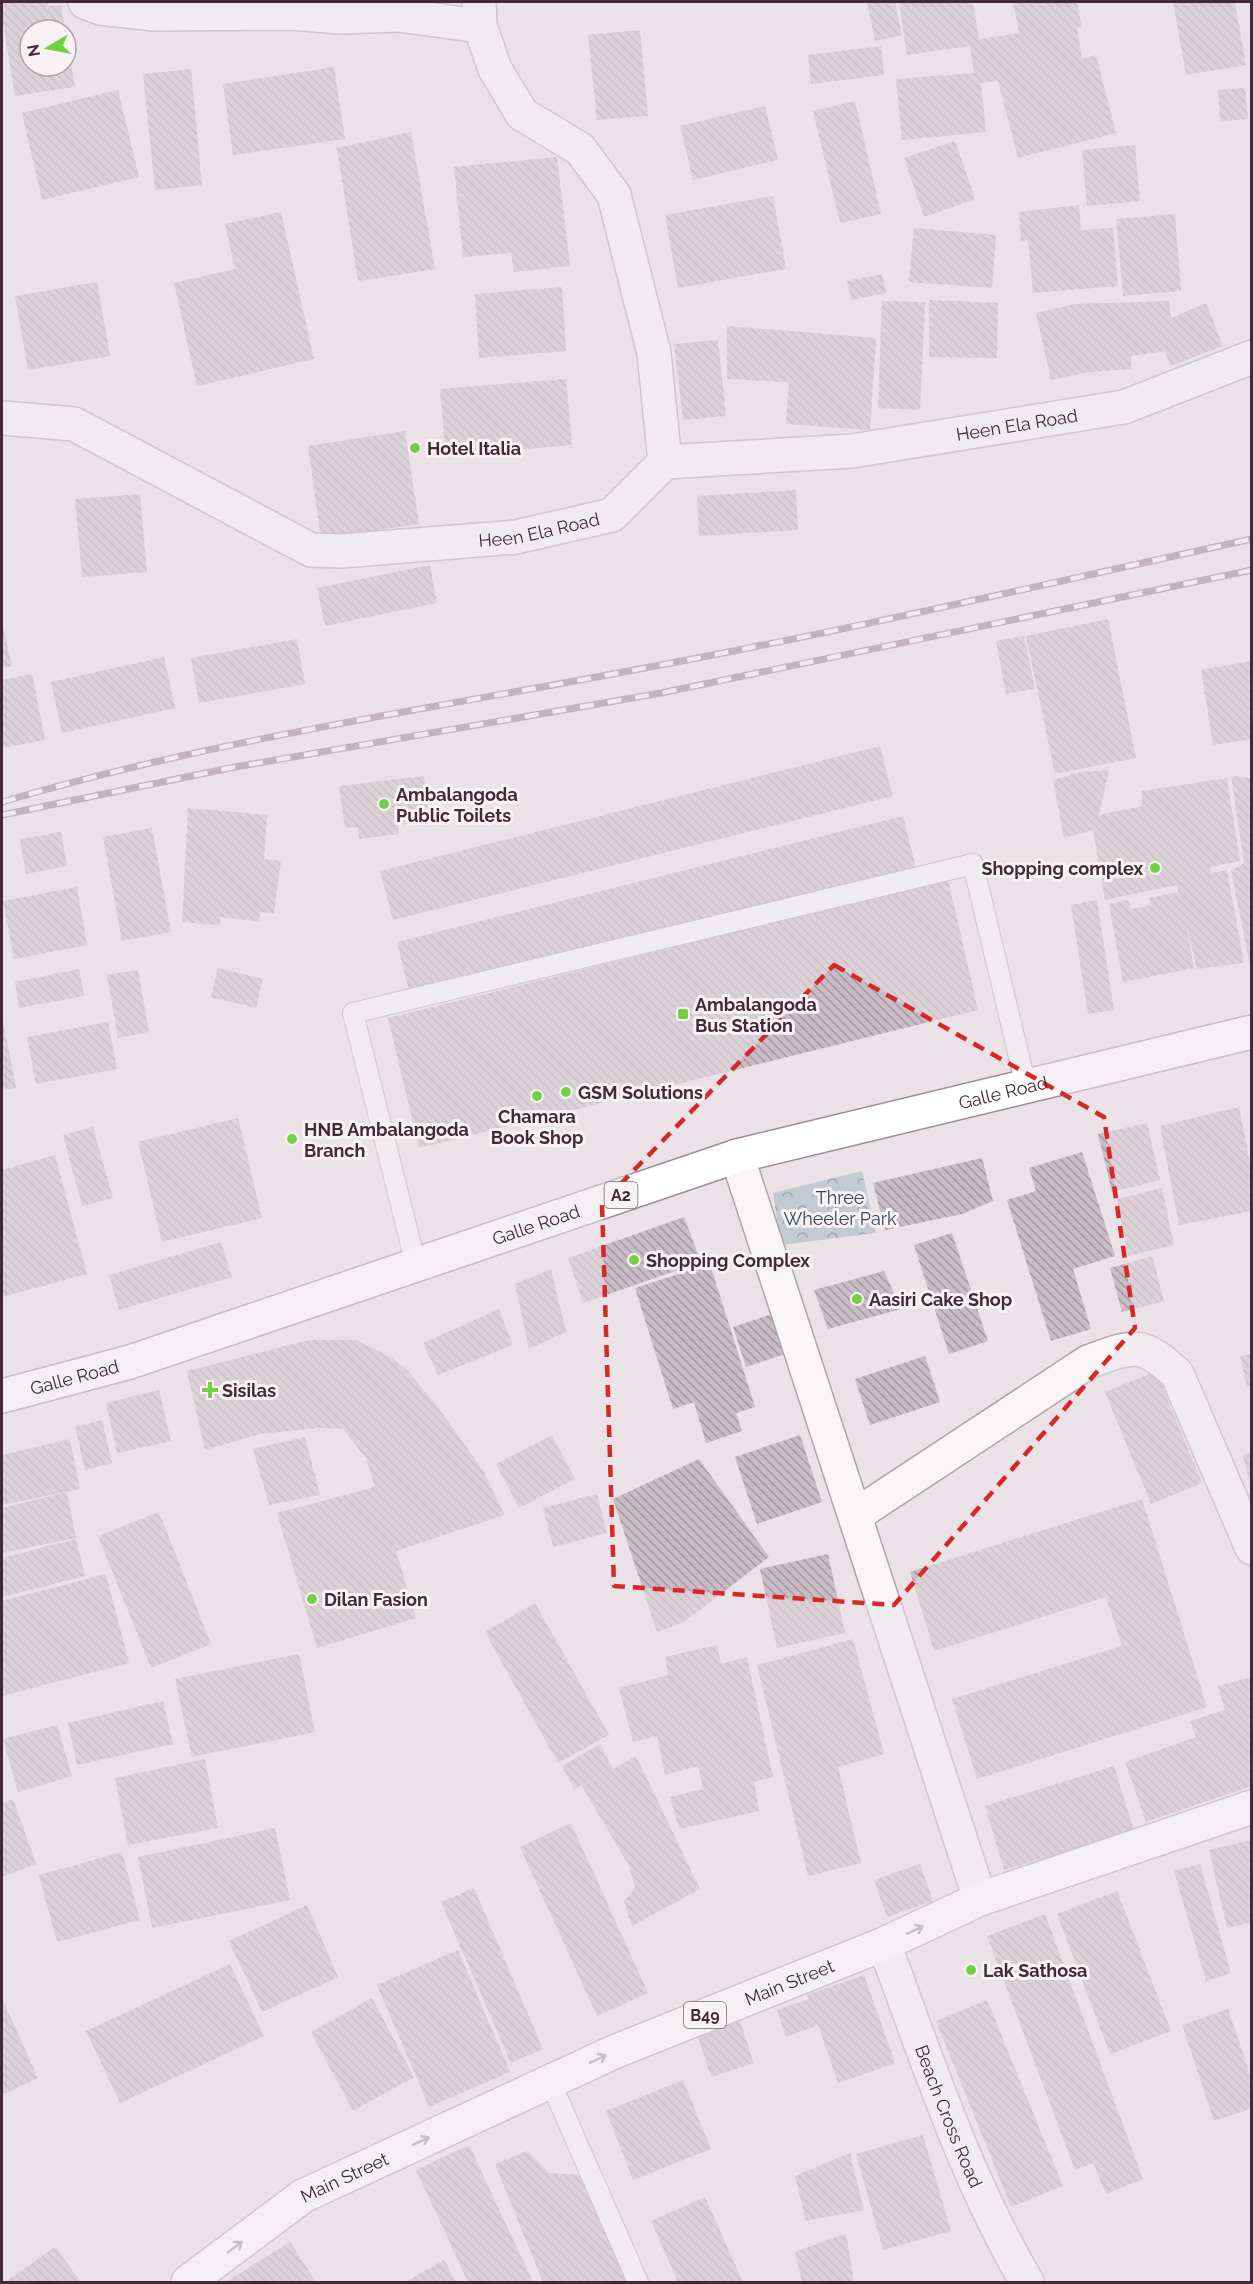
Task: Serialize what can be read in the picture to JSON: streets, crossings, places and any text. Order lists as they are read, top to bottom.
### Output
{
  "streets": {
    "main road": [
      "Galle Road",
      "A2",
      "Main Street",
      "B49"
    ],
    "street": ["Heen Ela Road", "Beach Cross Road"]
  },
  "crossings": [
    ["Main Street", "Beach Cross Road"]
  ],
  "one_way": ["Main Street"],
  "parks": ["Three Wheeler Park"],
  "places": {
    "other": [
      "Hotel Italia",
      "Ambalangoda Public Toilets",
      "Shopping complex",
      "GSM Solutions",
      "Chamara Book Shop",
      "HNB Ambalangoda Branch",
      "Shopping Complex",
      "Aasiri Cake Shop",
      "Dilan Fasion",
      "Lak Sathosa"
    ],
    "transit": ["Ambalangoda Bus Station"],
    "health": ["Sisilas"]
  },
  "north": "left"
}
